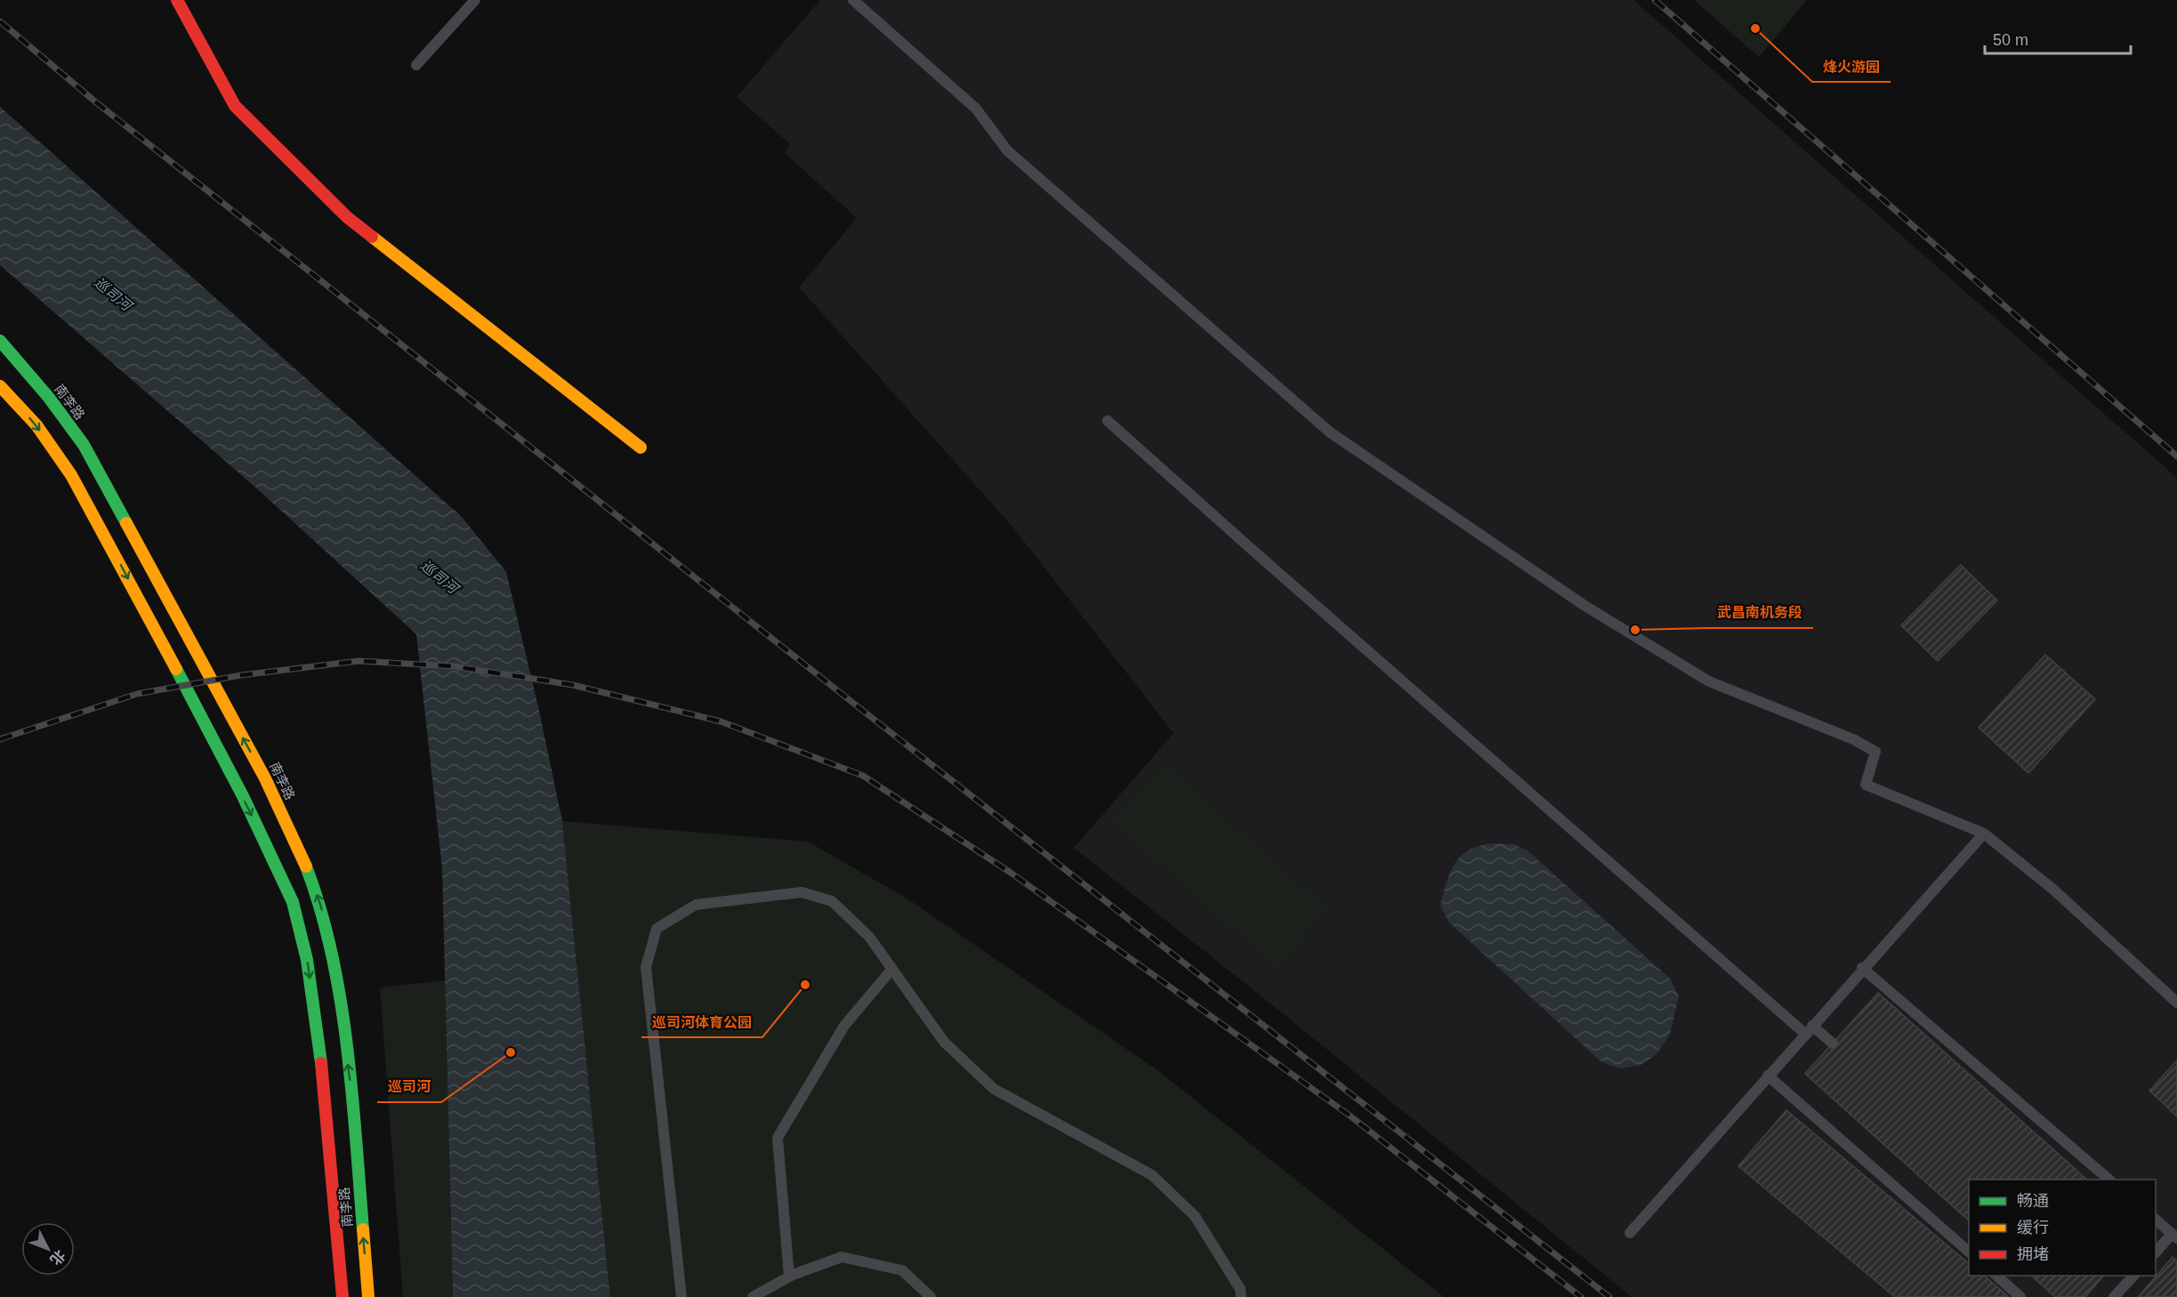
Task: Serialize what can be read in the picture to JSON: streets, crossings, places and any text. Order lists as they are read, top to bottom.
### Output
{
  "streets": {
    "main road": ["南李路"]
  },
  "water": ["巡司河"],
  "places": [
    "烽火游园",
    "武昌南机务段",
    "巡司河体育公园",
    "巡司河"
  ],
  "legend": ["畅通", "缓行", "拥堵"],
  "scale_bar": "50 m",
  "north": "bottom right"
}
